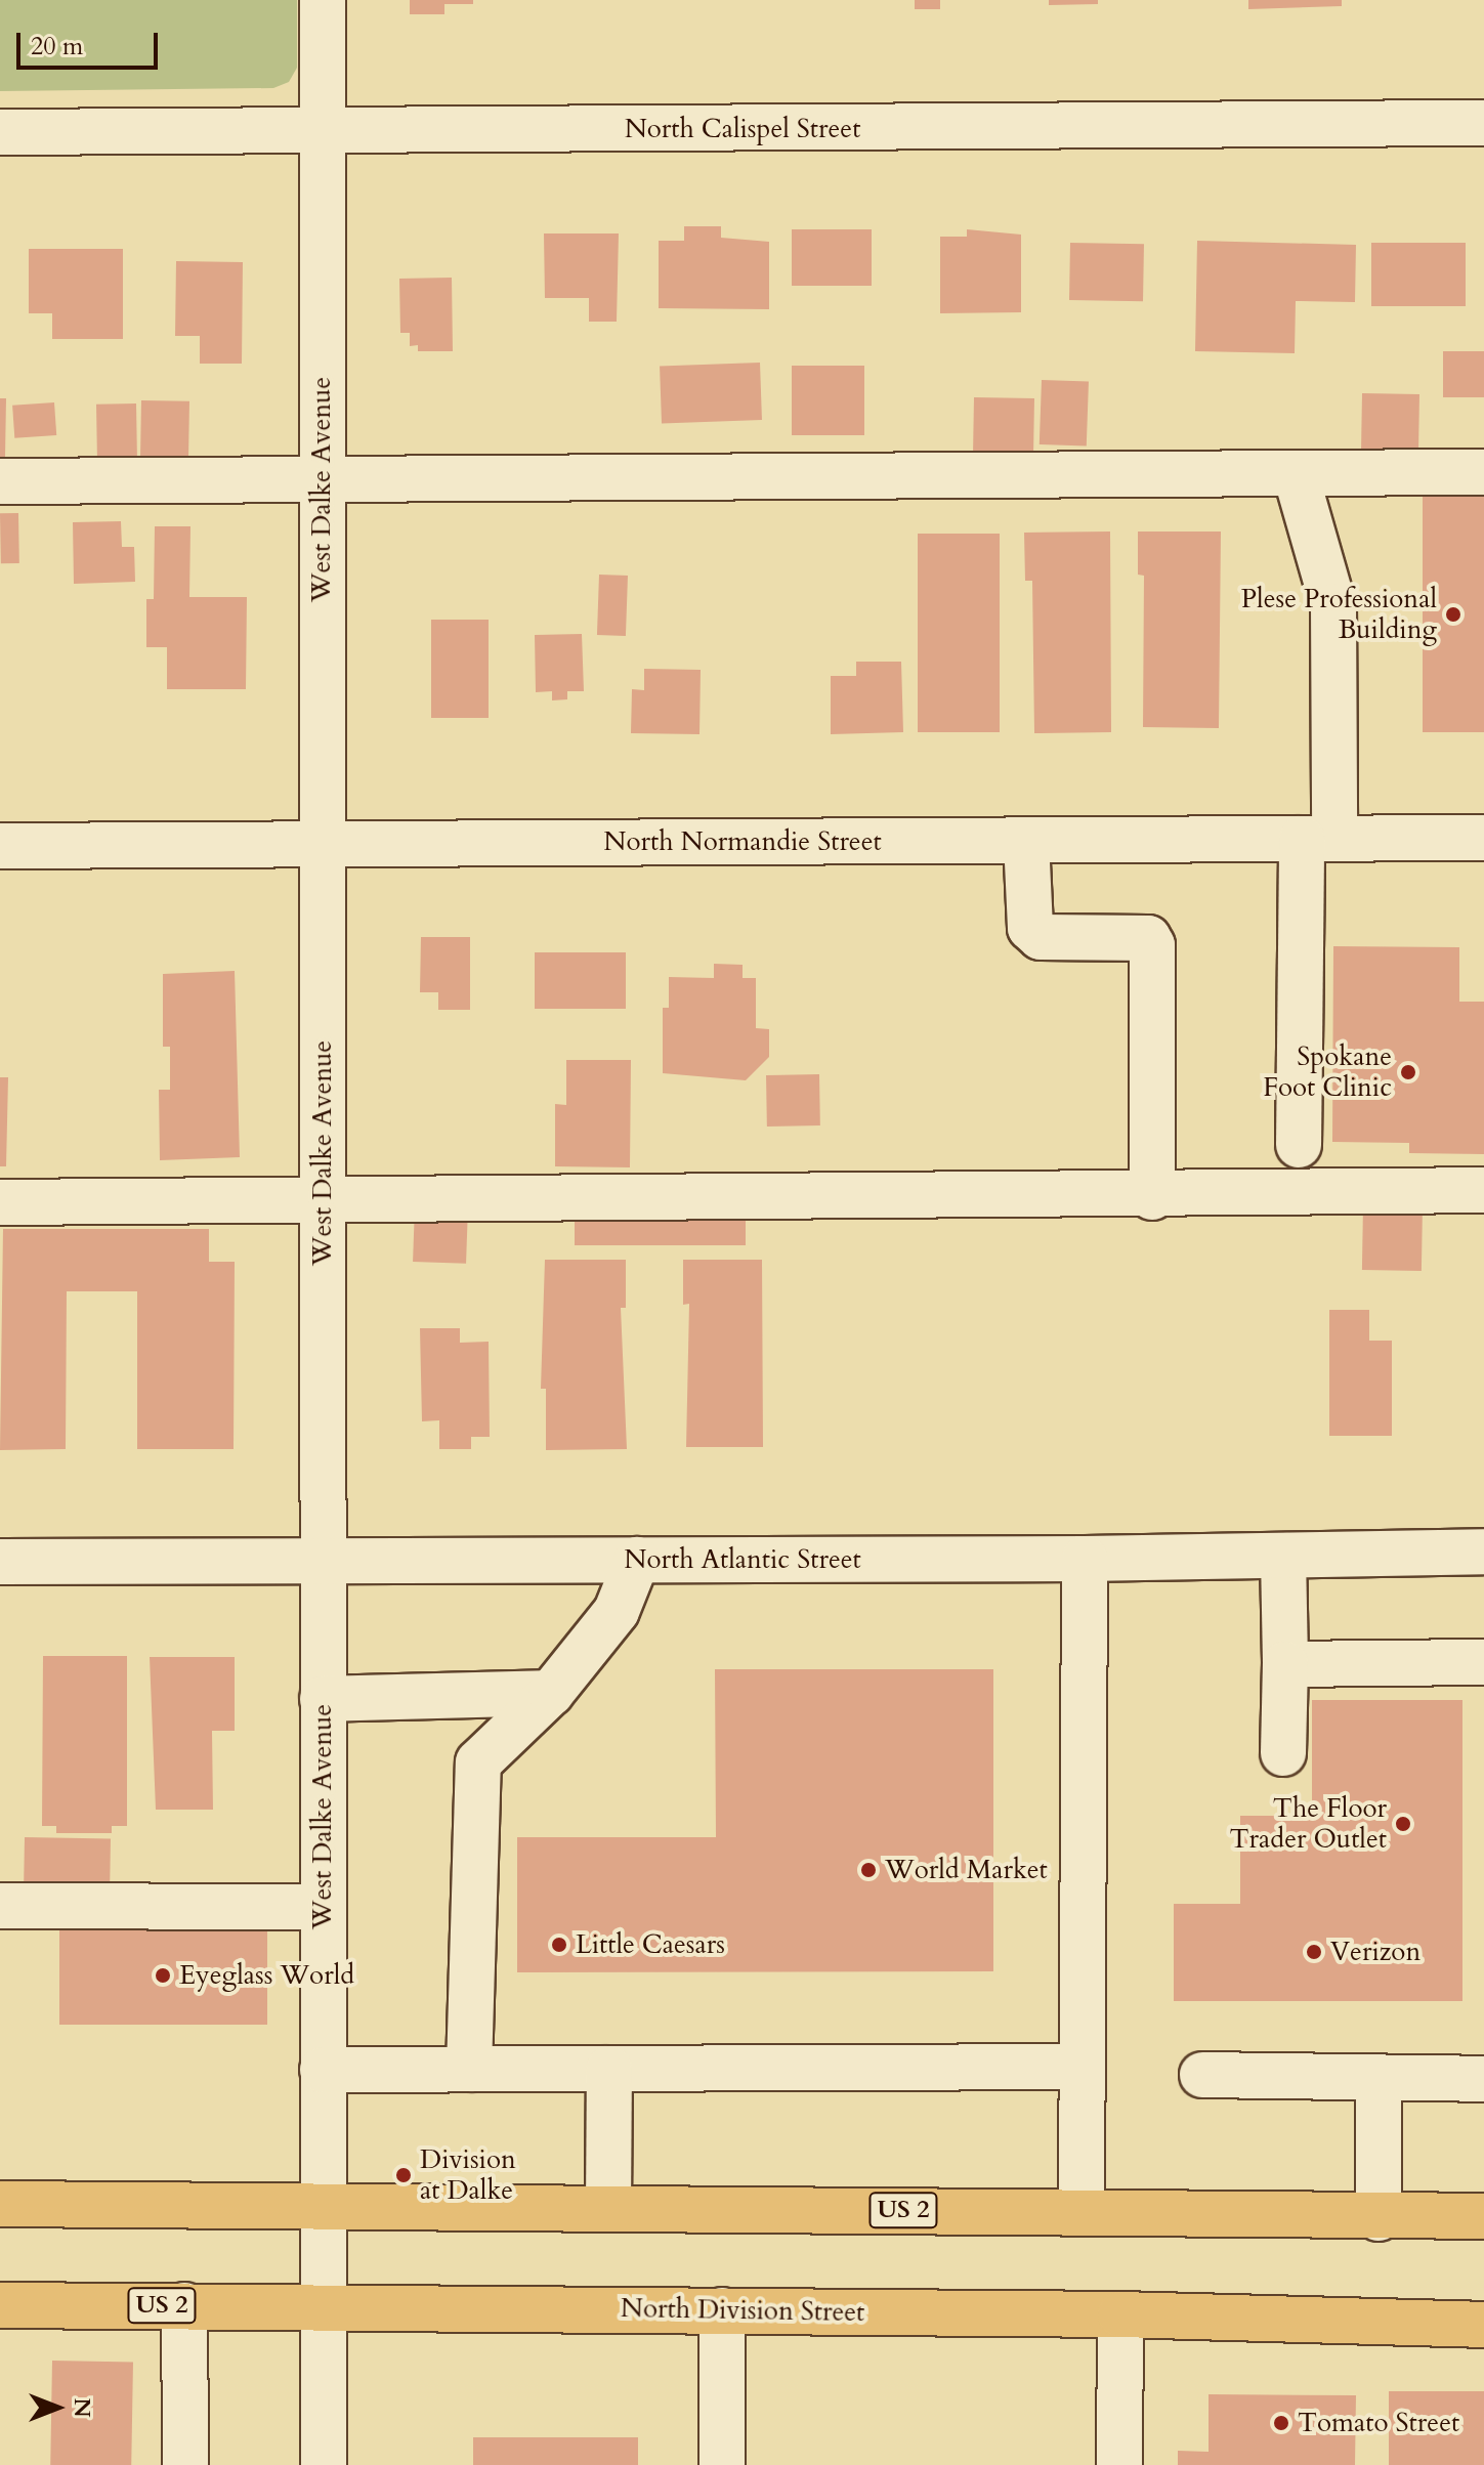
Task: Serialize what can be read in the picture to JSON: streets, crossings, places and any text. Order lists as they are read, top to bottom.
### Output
{
  "streets": {
    "main road": ["US 2", "North Division Street"],
    "street": [
      "North Calispel Street",
      "West Dalke Avenue",
      "North Normandie Street",
      "North Atlantic Street"
    ]
  },
  "crossings": [
    ["North Calispel Street", "West Dalke Avenue"],
    ["West Dalke Avenue", "North Normandie Street"],
    ["West Dalke Avenue", "North Atlantic Street"],
    ["West Dalke Avenue", "US 2"],
    ["West Dalke Avenue", "North Division Street"]
  ],
  "places": [
    "Plese Professional Building",
    "Spokane Foot Clinic",
    "The Floor Trader Outlet",
    "World Market",
    "Little Caesars",
    "Verizon",
    "Eyeglass World",
    "Division at Dalke",
    "Tomato Street"
  ],
  "scale_bar": "20 m",
  "north": "right"
}
